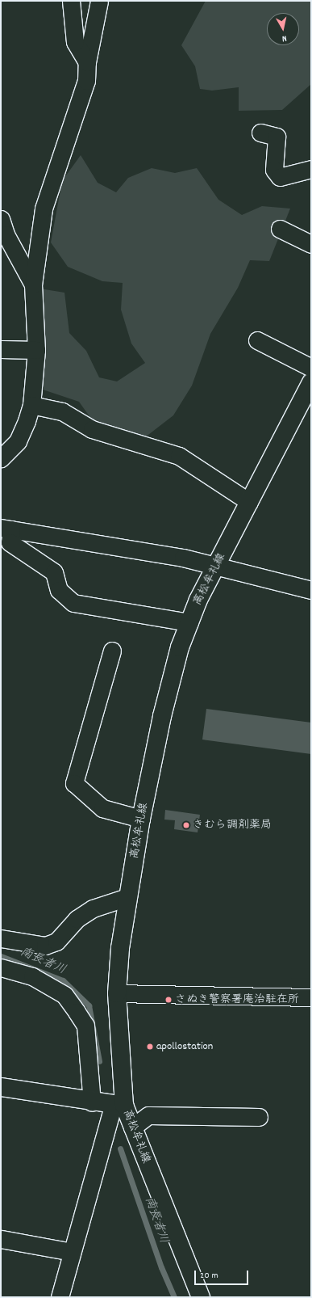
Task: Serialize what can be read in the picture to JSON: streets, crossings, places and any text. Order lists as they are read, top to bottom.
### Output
{
  "streets": {
    "main road": ["高松牟礼線"]
  },
  "water": ["南長者川"],
  "places": ["きむら調剤薬局", "さぬき警察署庵治駐在所", "apollostation"],
  "scale_bar": "20 m",
  "north": "bottom"
}
